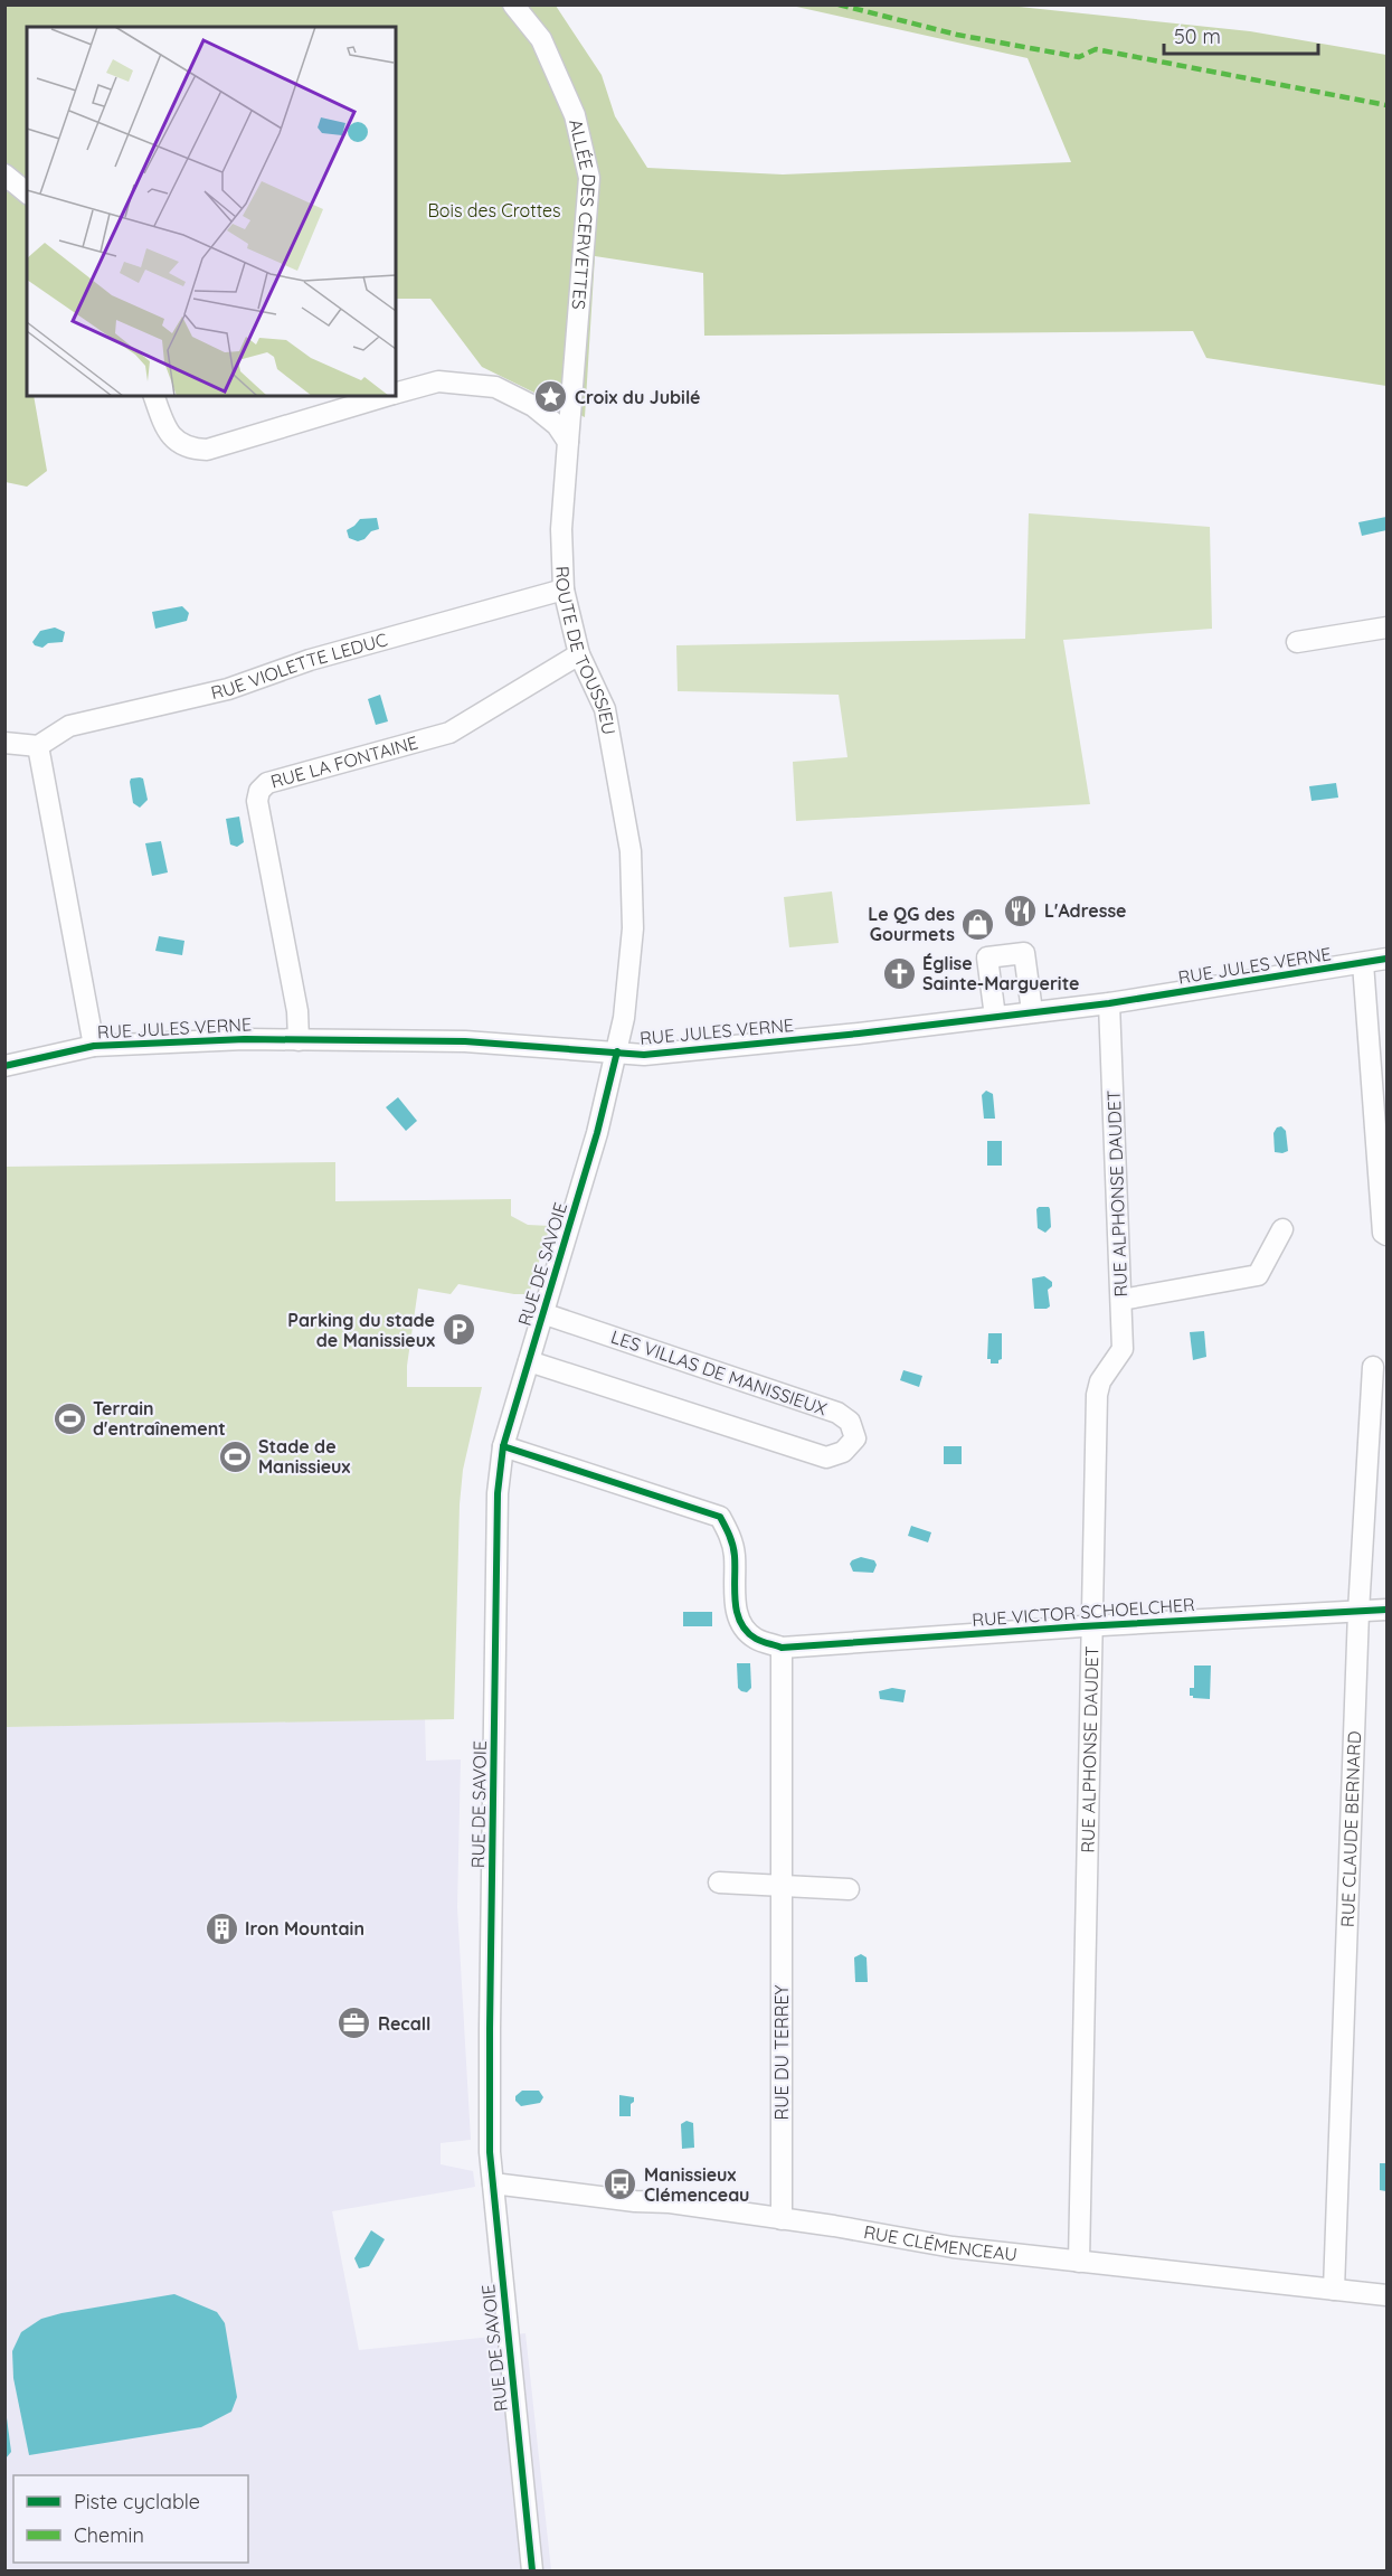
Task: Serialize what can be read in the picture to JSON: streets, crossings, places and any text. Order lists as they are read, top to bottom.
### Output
{
  "streets": {
    "street": [
      "ALLÉE DES CERVETTES",
      "ROUTE DE TOUSSIEU",
      "RUE VIOLETTE LEDUC",
      "RUE LA FONTAINE",
      "RUE JULES VERNE",
      "RUE ALPHONSE DAUDET",
      "RUE DE SAVOIE",
      "LES VILLAS DE MANISSIEUX",
      "RUE VICTOR SCHOELCHER",
      "RUE CLAUDE BERNARD",
      "RUE DU TERREY",
      "RUE CLÉMENCEAU"
    ]
  },
  "crossings": [
    ["ALLÉE DES CERVETTES", "ROUTE DE TOUSSIEU"],
    ["ROUTE DE TOUSSIEU", "RUE VIOLETTE LEDUC"],
    ["ROUTE DE TOUSSIEU", "RUE LA FONTAINE"],
    ["ROUTE DE TOUSSIEU", "RUE JULES VERNE"],
    ["ROUTE DE TOUSSIEU", "RUE DE SAVOIE"],
    ["RUE LA FONTAINE", "RUE JULES VERNE"],
    ["RUE JULES VERNE", "RUE ALPHONSE DAUDET"],
    ["RUE JULES VERNE", "RUE DE SAVOIE"],
    ["RUE ALPHONSE DAUDET", "RUE VICTOR SCHOELCHER"],
    ["RUE ALPHONSE DAUDET", "RUE CLÉMENCEAU"],
    ["RUE DE SAVOIE", "LES VILLAS DE MANISSIEUX"],
    ["RUE DE SAVOIE", "RUE CLÉMENCEAU"],
    ["RUE VICTOR SCHOELCHER", "RUE CLAUDE BERNARD"],
    ["RUE VICTOR SCHOELCHER", "RUE DU TERREY"],
    ["RUE CLAUDE BERNARD", "RUE CLÉMENCEAU"],
    ["RUE DU TERREY", "RUE CLÉMENCEAU"]
  ],
  "parks": ["Bois des Crottes"],
  "places": {
    "place": ["Croix du Jubilé"],
    "restaurant": ["L'Adresse"],
    "shop": ["Le QG des Gourmets"],
    "church": ["Église Sainte-Marguerite"],
    "parking": ["Parking du stade de Manissieux"],
    "sports": ["Terrain d'entraînement", "Stade de Manissieux"],
    "building": ["Iron Mountain"],
    "office": ["Recall"],
    "bus stop": ["Manissieux Clémenceau"]
  },
  "legend": ["Piste cyclable", "Chemin"],
  "scale_bar": "50 m"
}
